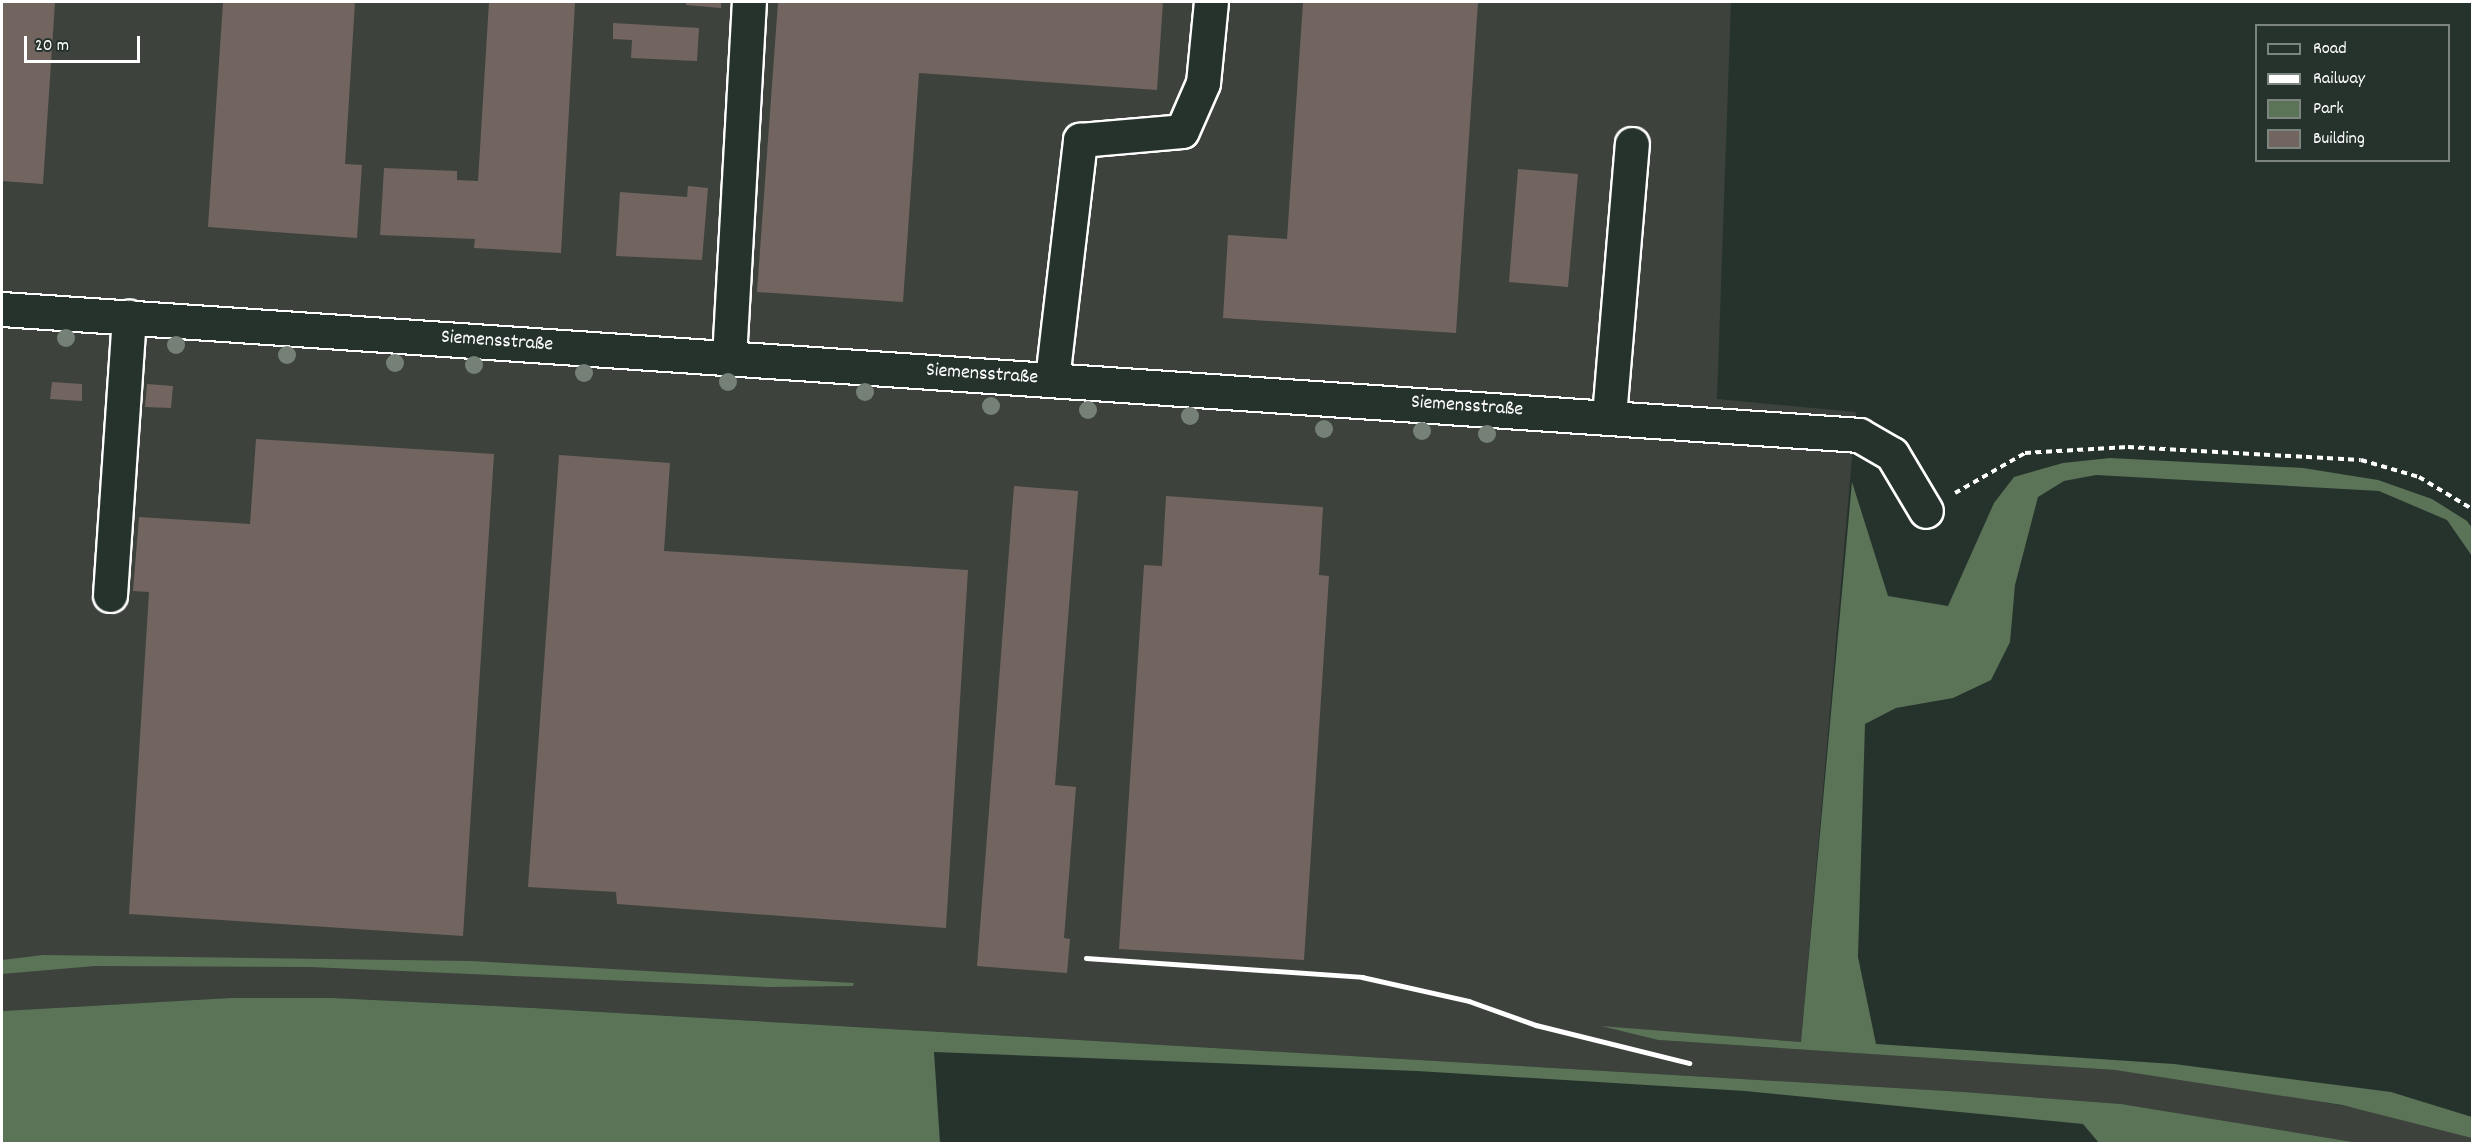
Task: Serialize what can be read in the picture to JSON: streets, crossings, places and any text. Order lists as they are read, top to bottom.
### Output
{
  "streets": {
    "street": ["Siemensstraße"]
  },
  "legend": [
    "Road",
    "Railway",
    "Park",
    "Building"
  ],
  "scale_bar": "20 m"
}
